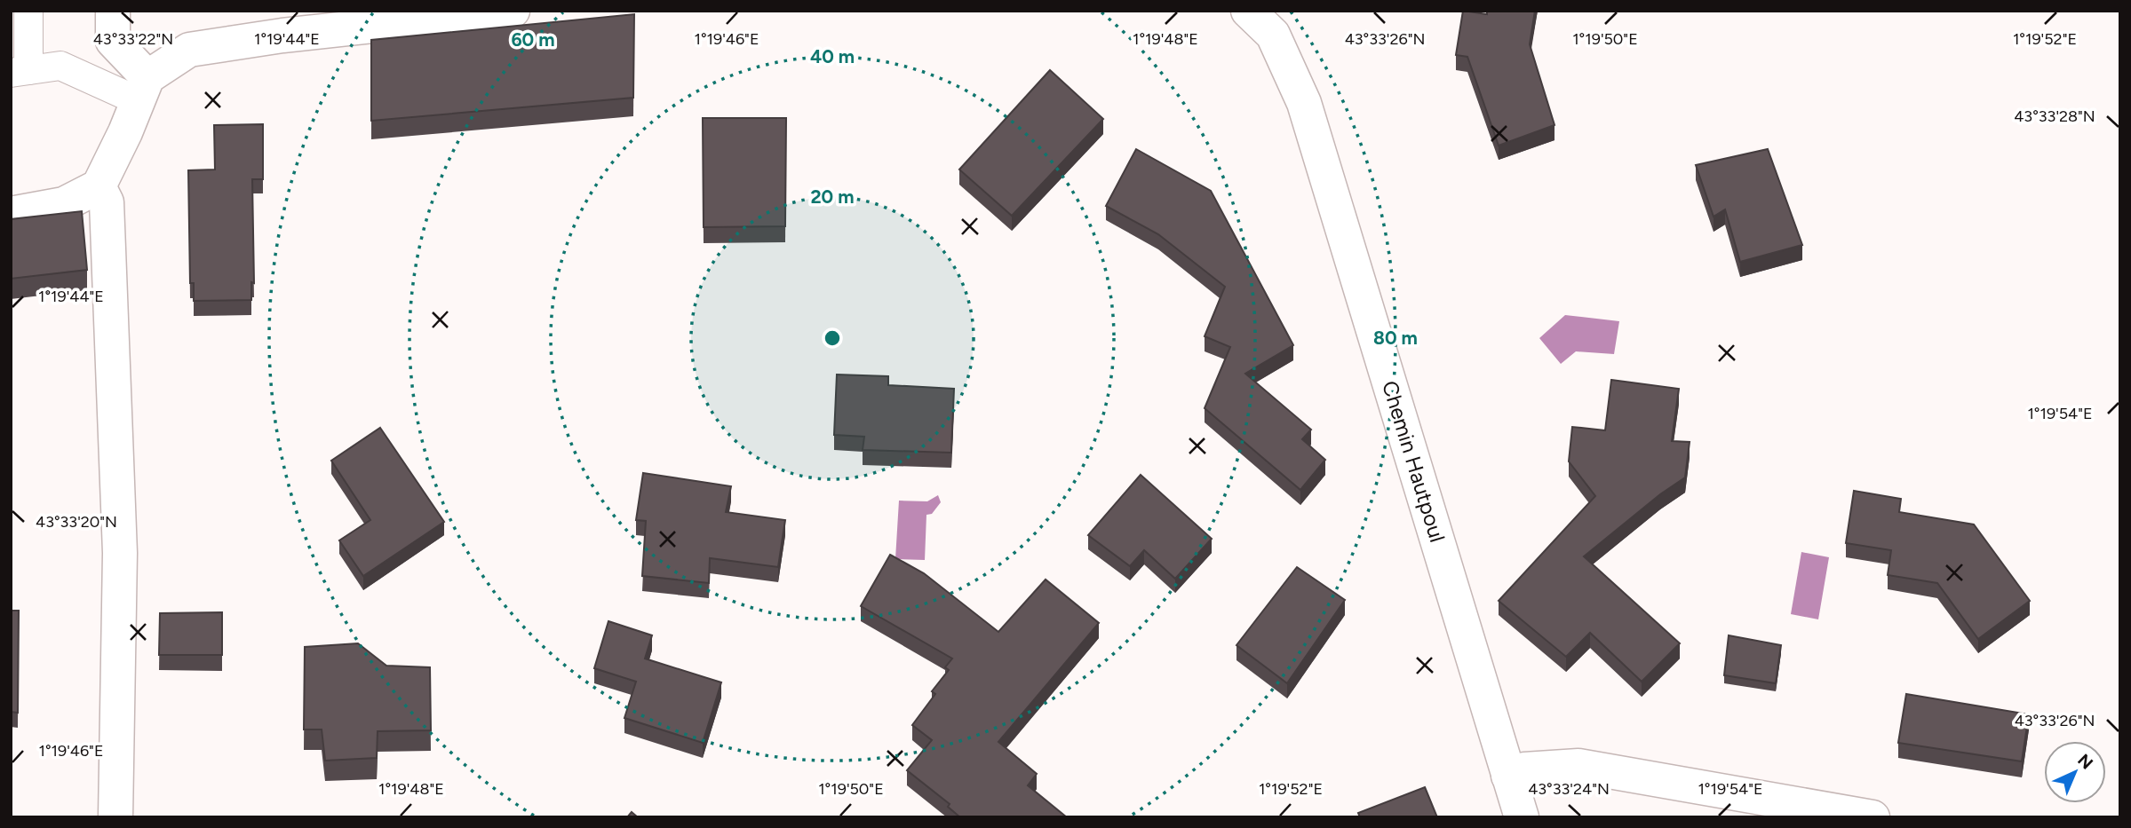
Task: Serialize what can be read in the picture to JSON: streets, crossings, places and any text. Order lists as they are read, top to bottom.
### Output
{
  "streets": {
    "street": ["Chemin Hautpoul"]
  },
  "north": "top right",
  "coordinates": [
    "43°33'22\"N",
    "43°33'26\"N",
    "1°19'44\"E",
    "1°19'46\"E",
    "1°19'48\"E",
    "1°19'50\"E",
    "1°19'52\"E",
    "43°33'28\"N",
    "1°19'54\"E",
    "43°33'20\"N",
    "43°33'24\"N"
  ],
  "rings": [
    "60 m",
    "40 m",
    "20 m",
    "80 m"
  ]
}
